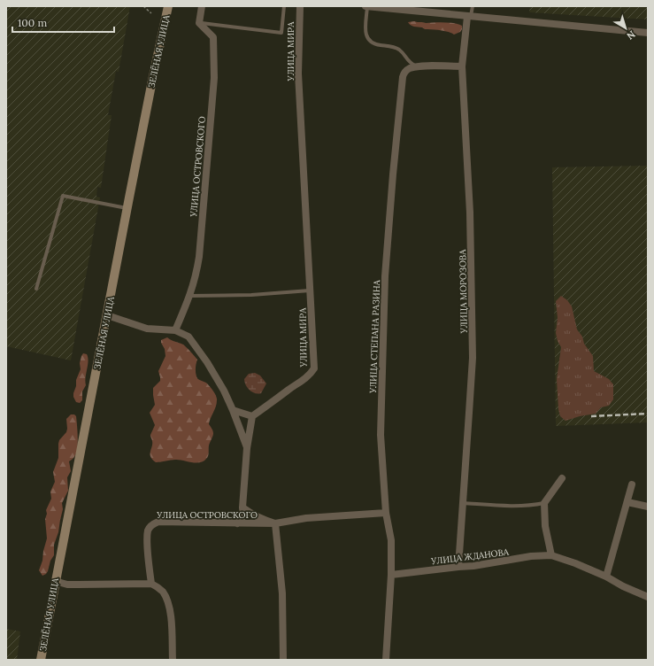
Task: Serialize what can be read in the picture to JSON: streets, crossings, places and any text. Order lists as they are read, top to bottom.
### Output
{
  "streets": {
    "street": [
      "ЗЕЛЁНАЯ УЛИЦА",
      "УЛИЦА МИРА",
      "УЛИЦА ОСТРОВСКОГО",
      "УЛИЦА МОРОЗОВА",
      "УЛИЦА СТЕПАНА РАЗИНА",
      "УЛИЦА ЖДАНОВА"
    ]
  },
  "crossings": [
    ["УЛИЦА ОСТРОВСКОГО", "УЛИЦА СТЕПАНА РАЗИНА"],
    ["УЛИЦА МОРОЗОВА", "УЛИЦА СТЕПАНА РАЗИНА"],
    ["УЛИЦА МОРОЗОВА", "УЛИЦА ЖДАНОВА"],
    ["УЛИЦА СТЕПАНА РАЗИНА", "УЛИЦА ЖДАНОВА"]
  ],
  "scale_bar": "100 m",
  "north": "bottom right"
}
